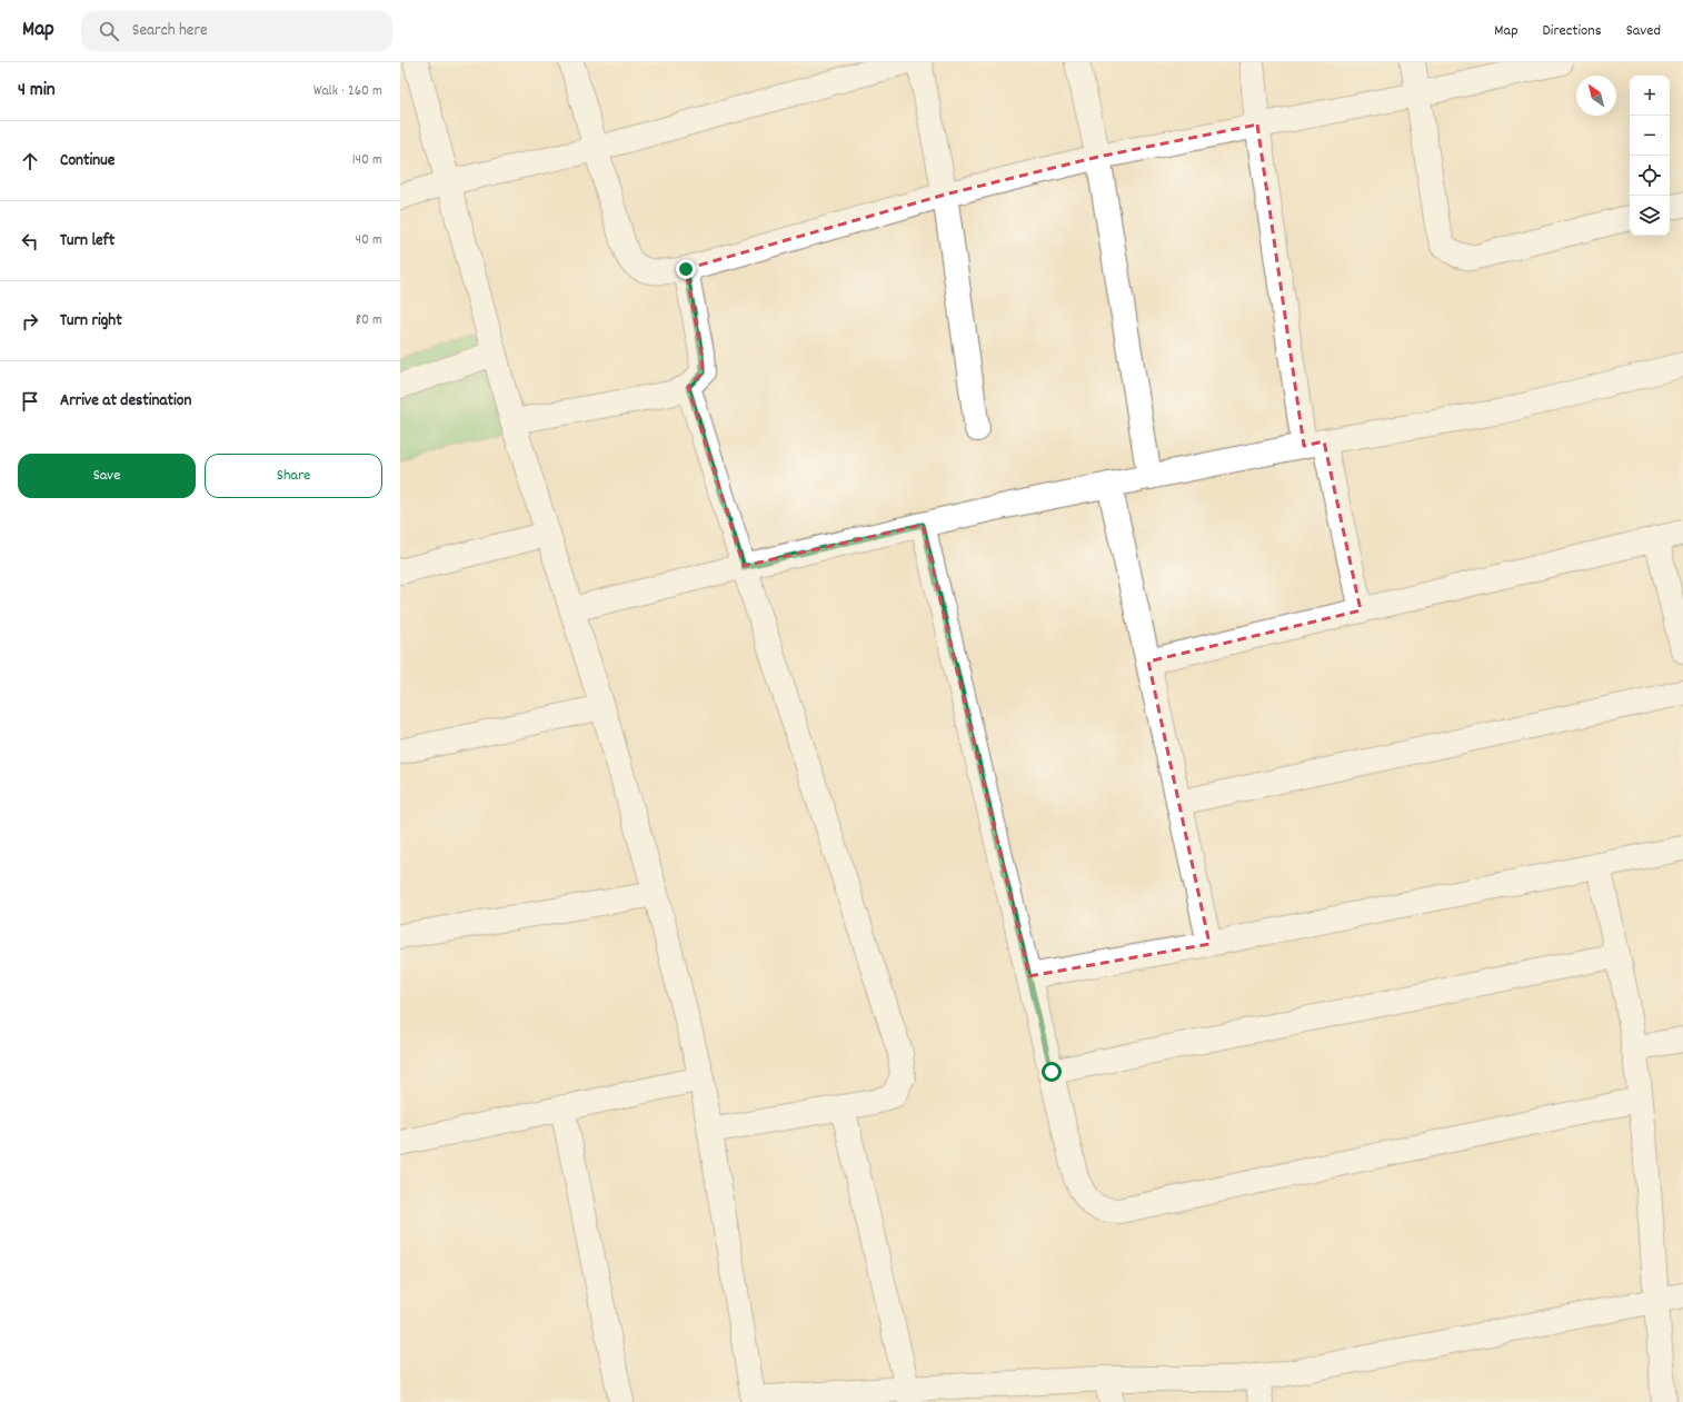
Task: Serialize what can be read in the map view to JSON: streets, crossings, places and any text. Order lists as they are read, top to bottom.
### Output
{
  "north": "top left",
  "page": {
    "header": "Map",
    "search": "Search here",
    "nav": ["Map", "Directions", "Saved"],
    "heading": ["4 min", "Walk · 260 m"],
    "map_buttons": ["+", "−"],
    "list": [
      ["Continue", "140 m"],
      ["Turn left", "40 m"],
      ["Turn right", "80 m"],
      "Arrive at destination"
    ],
    "buttons": ["Save", "Share"]
  }
}
